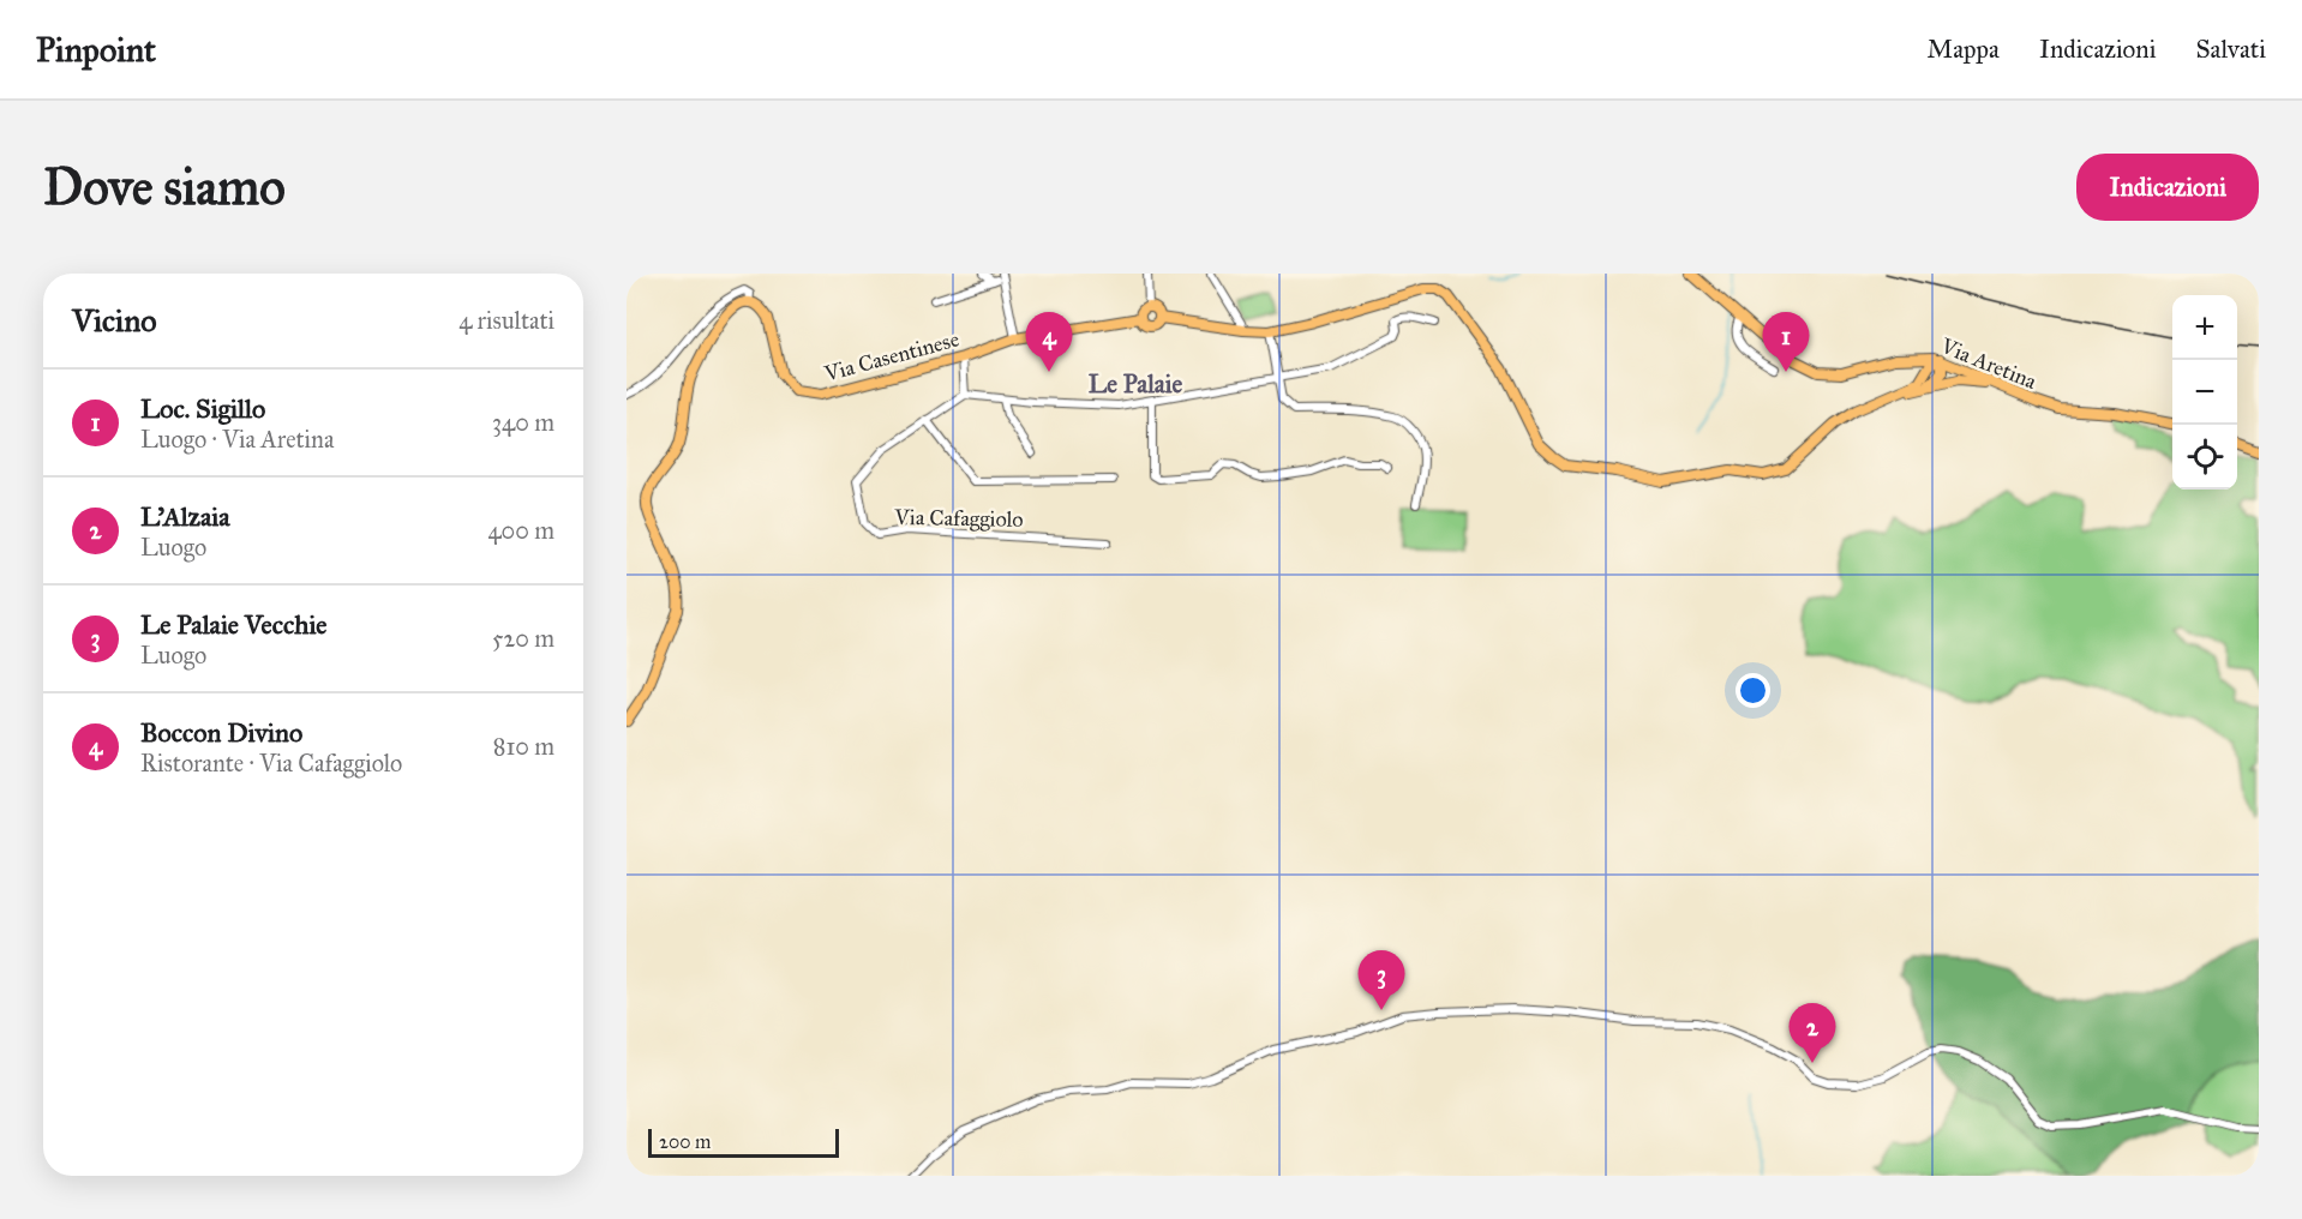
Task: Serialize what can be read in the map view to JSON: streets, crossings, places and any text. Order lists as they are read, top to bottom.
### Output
{
  "streets": {
    "main road": ["Via Casentinese", "Via Aretina"],
    "street": ["Via Cafaggiolo"]
  },
  "crossings": [
    ["Via Casentinese", "Via Aretina"]
  ],
  "districts": ["Le Palaie"],
  "scale_bar": "200 m",
  "page": {
    "header": "Pinpoint",
    "nav": ["Mappa", "Indicazioni", "Salvati"],
    "buttons": "Indicazioni",
    "title": "Dove siamo",
    "heading": ["Vicino", "4 risultati"],
    "map_buttons": ["+", "−"],
    "pins": [
      "1",
      "4",
      "3",
      "2"
    ],
    "list": [
      {
        "mark": "1",
        "name": "Loc. Sigillo",
        "note": "Luogo · Via Aretina",
        "value": "340 m"
      },
      {
        "mark": "2",
        "name": "L'Alzaia",
        "note": "Luogo",
        "value": "400 m"
      },
      {
        "mark": "3",
        "name": "Le Palaie Vecchie",
        "note": "Luogo",
        "value": "520 m"
      },
      {
        "mark": "4",
        "name": "Boccon Divino",
        "note": "Ristorante · Via Cafaggiolo",
        "value": "810 m"
      }
    ],
    "scale": "200 m"
  }
}
